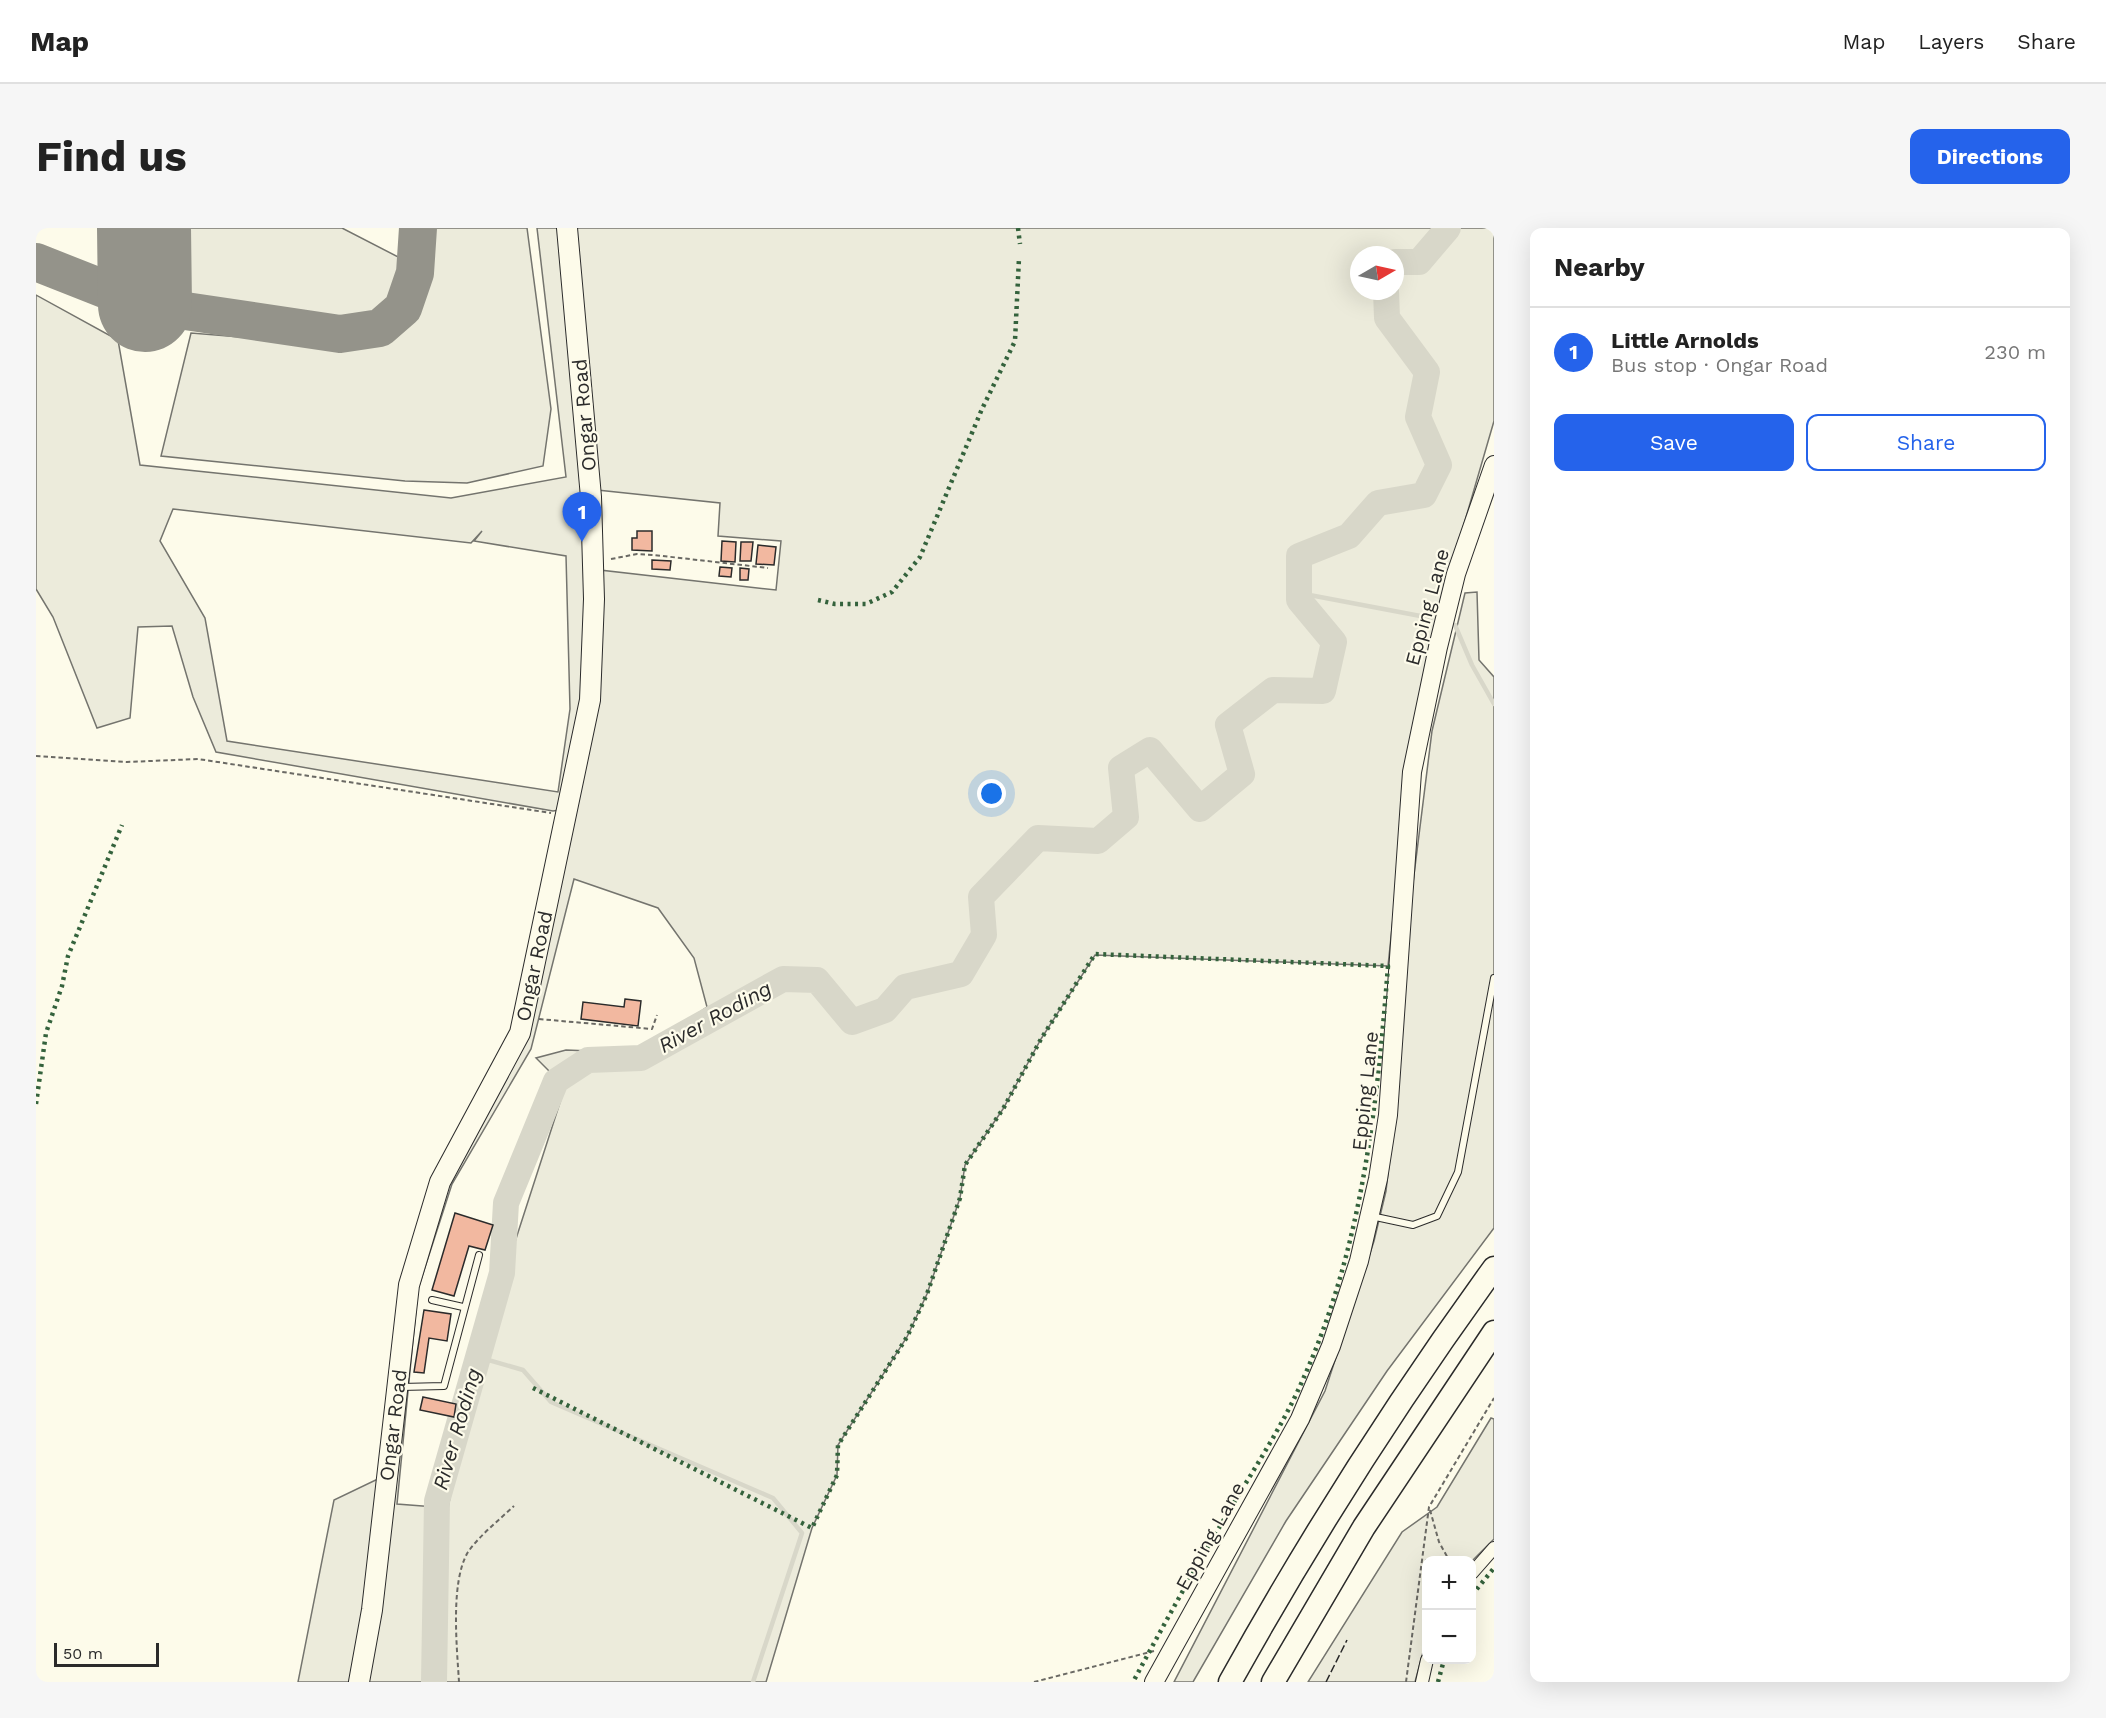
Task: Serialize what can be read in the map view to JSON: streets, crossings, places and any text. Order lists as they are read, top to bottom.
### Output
{
  "streets": {
    "main road": ["Ongar Road"],
    "street": ["Epping Lane"]
  },
  "water": ["River Roding"],
  "scale_bar": "50 m",
  "north": "right",
  "page": {
    "header": "Map",
    "nav": ["Map", "Layers", "Share"],
    "buttons": [
      "Directions",
      ["Save", "Share"]
    ],
    "title": "Find us",
    "heading": "Nearby",
    "list": [
      {
        "mark": "1",
        "name": "Little Arnolds",
        "note": "Bus stop · Ongar Road",
        "value": "230 m"
      }
    ],
    "pins": "1",
    "map_buttons": ["+", "−"],
    "scale": "50 m"
  }
}
